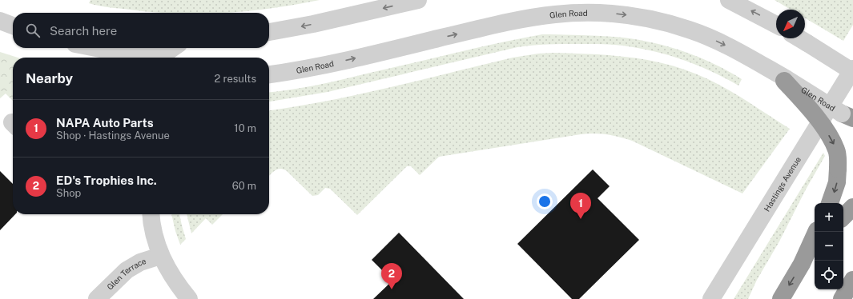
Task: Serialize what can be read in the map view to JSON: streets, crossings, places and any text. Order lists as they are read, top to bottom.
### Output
{
  "streets": {
    "street": ["Glen Road", "Hastings Avenue", "Glen Terrace"]
  },
  "one_way": ["Glen Road"],
  "north": "bottom left",
  "page": {
    "search": "Search here",
    "heading": ["Nearby", "2 results"],
    "list": [
      {
        "mark": "1",
        "name": "NAPA Auto Parts",
        "note": "Shop · Hastings Avenue",
        "value": "10 m"
      },
      {
        "mark": "2",
        "name": "ED's Trophies Inc.",
        "note": "Shop",
        "value": "60 m"
      }
    ],
    "pins": ["1", "2"],
    "map_buttons": ["+", "−"]
  }
}
